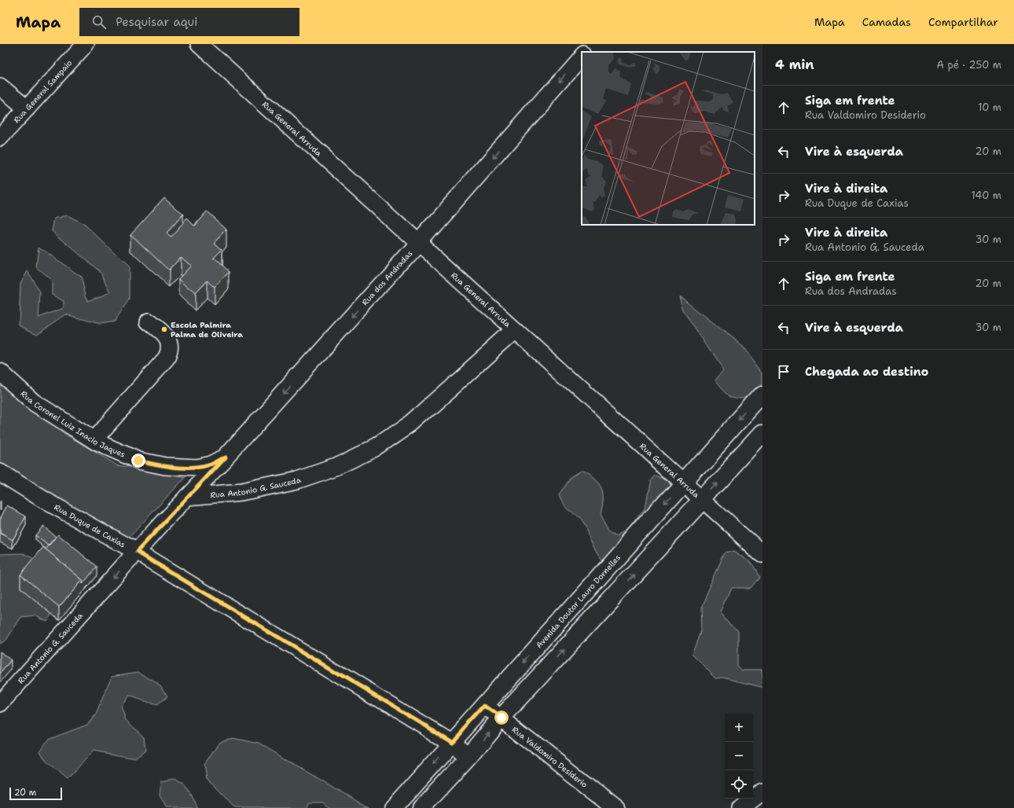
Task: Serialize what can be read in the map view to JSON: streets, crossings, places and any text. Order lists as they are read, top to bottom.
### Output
{
  "streets": {
    "main road": ["Avenida Doutor Lauro Dornelles"],
    "street": [
      "Rua General Sampaio",
      "Rua General Arruda",
      "Rua dos Andradas",
      "Rua Coronel Luiz Inacio Jaques",
      "Rua Antonio G. Sauceda",
      "Rua Duque de Caxias",
      "Rua Valdomiro Desiderio"
    ]
  },
  "crossings": [
    ["Rua General Arruda", "Rua dos Andradas"],
    ["Rua General Arruda", "Rua Antonio G. Sauceda"],
    ["Rua General Arruda", "Avenida Doutor Lauro Dornelles"],
    ["Rua dos Andradas", "Rua Coronel Luiz Inacio Jaques"],
    ["Rua dos Andradas", "Rua Antonio G. Sauceda"],
    ["Rua Antonio G. Sauceda", "Rua Duque de Caxias"],
    ["Rua Duque de Caxias", "Avenida Doutor Lauro Dornelles"],
    ["Avenida Doutor Lauro Dornelles", "Rua Valdomiro Desiderio"]
  ],
  "one_way": ["Rua dos Andradas"],
  "places": ["Escola Palmira Palma de Oliveira"],
  "scale_bar": "20 m",
  "page": {
    "header": "Mapa",
    "search": "Pesquisar aqui",
    "nav": ["Mapa", "Camadas", "Compartilhar"],
    "heading": ["4 min", "A pé · 250 m"],
    "list": [
      ["Siga em frente", "Rua Valdomiro Desiderio", "10 m"],
      ["Vire à esquerda", "20 m"],
      ["Vire à direita", "Rua Duque de Caxias", "140 m"],
      ["Vire à direita", "Rua Antonio G. Sauceda", "30 m"],
      ["Siga em frente", "Rua dos Andradas", "20 m"],
      ["Vire à esquerda", "30 m"],
      "Chegada ao destino"
    ],
    "map_buttons": ["+", "−"],
    "scale": "20 m"
  }
}
